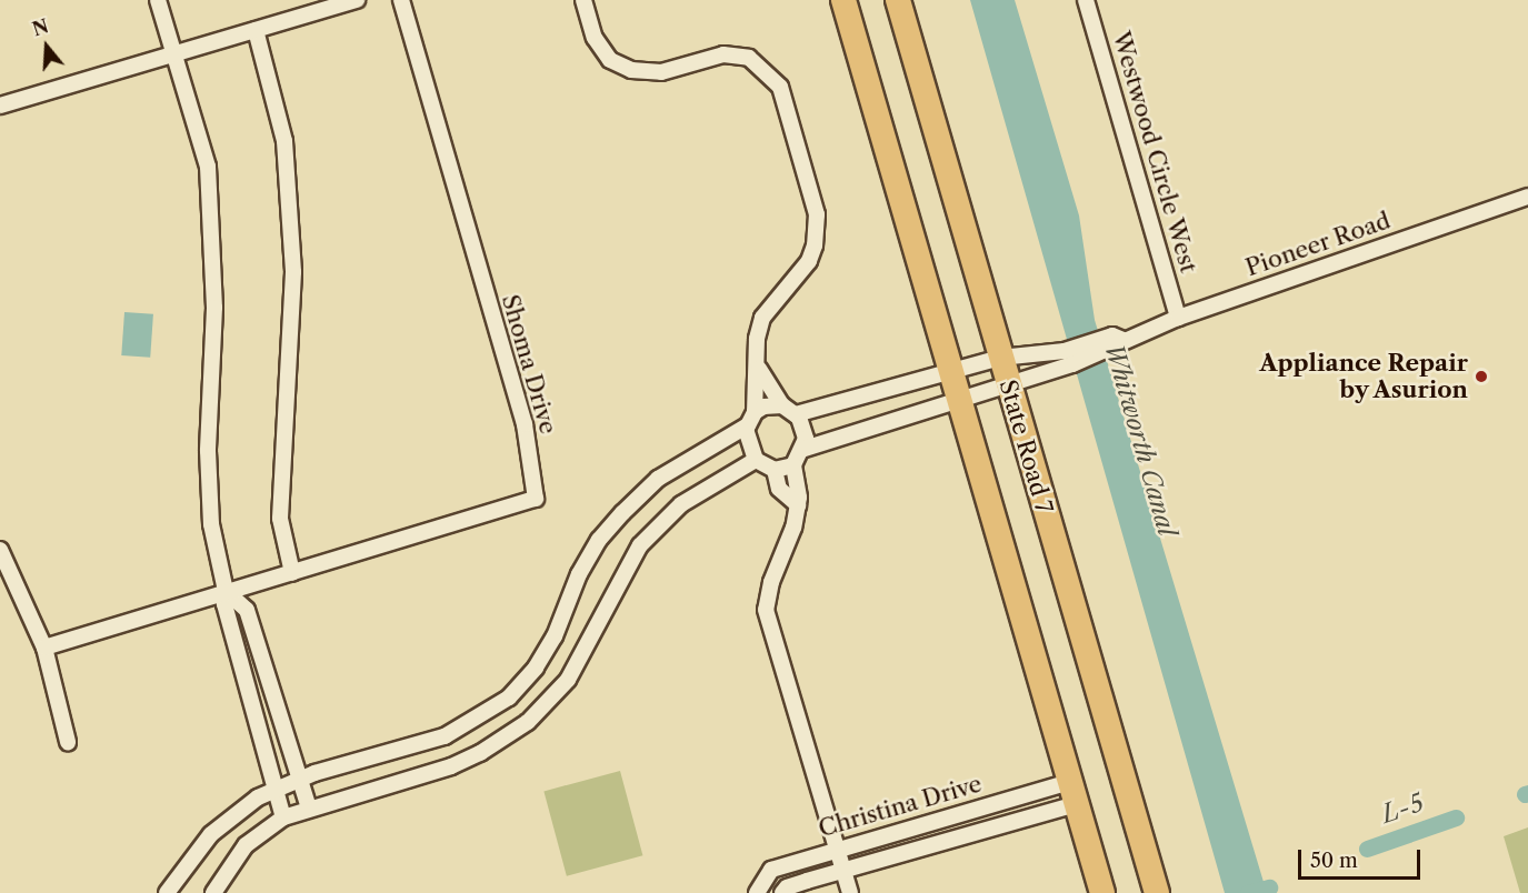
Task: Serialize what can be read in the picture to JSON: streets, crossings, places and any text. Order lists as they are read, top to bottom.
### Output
{
  "streets": {
    "main road": ["State Road 7"],
    "street": [
      "Westwood Circle West",
      "Pioneer Road",
      "Shoma Drive",
      "Christina Drive"
    ]
  },
  "crossings": [
    ["Westwood Circle West", "Pioneer Road"],
    ["Pioneer Road", "State Road 7"]
  ],
  "water": ["Whitworth Canal", "L-5"],
  "places": ["Appliance Repair by Asurion"],
  "scale_bar": "50 m",
  "north": "top"
}
